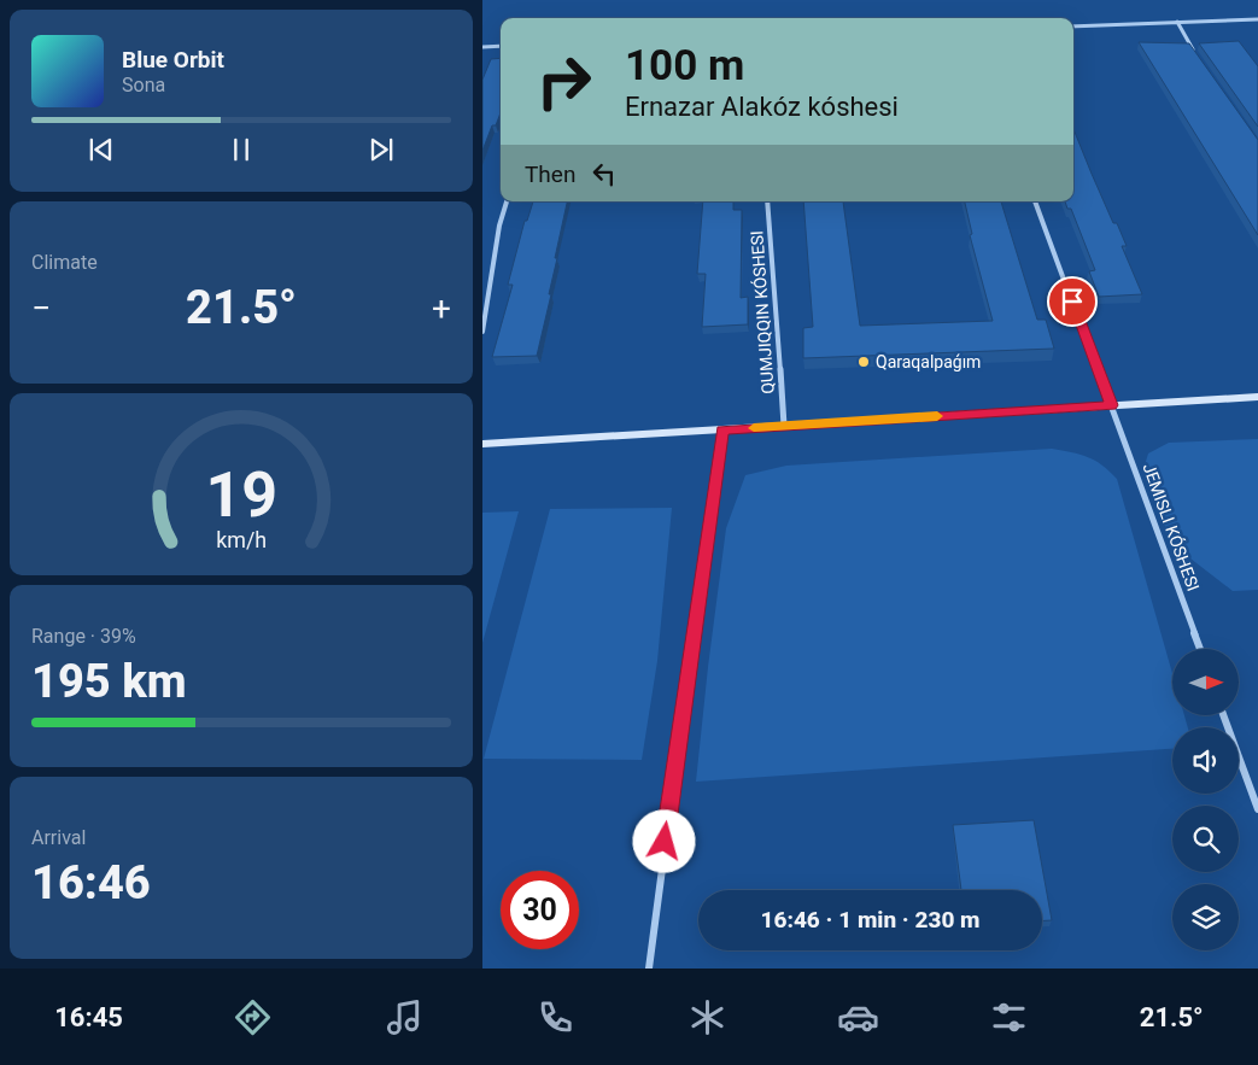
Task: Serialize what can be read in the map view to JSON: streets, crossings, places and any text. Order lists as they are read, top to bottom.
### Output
{
  "streets": {
    "street": ["JEMISLI KÓSHESI"]
  },
  "places": ["Qaraqalpaǵım"],
  "north": "right",
  "page": {
    "turn": ["100 m", "Ernazar Alakóz kóshesi"],
    "song": ["Blue Orbit", "Sona"],
    "then": "Then",
    "tile": [
      "Climate",
      ["Range · 39%", "195 km"],
      ["Arrival", "16:46"]
    ],
    "heat": ["−", "21.5°", "+"],
    "limit": "30",
    "trip": "16:46 · 1 min · 230 m",
    "tabs": ["16:45", "21.5°"],
    "gauge": ["19", "km/h"]
  }
}
